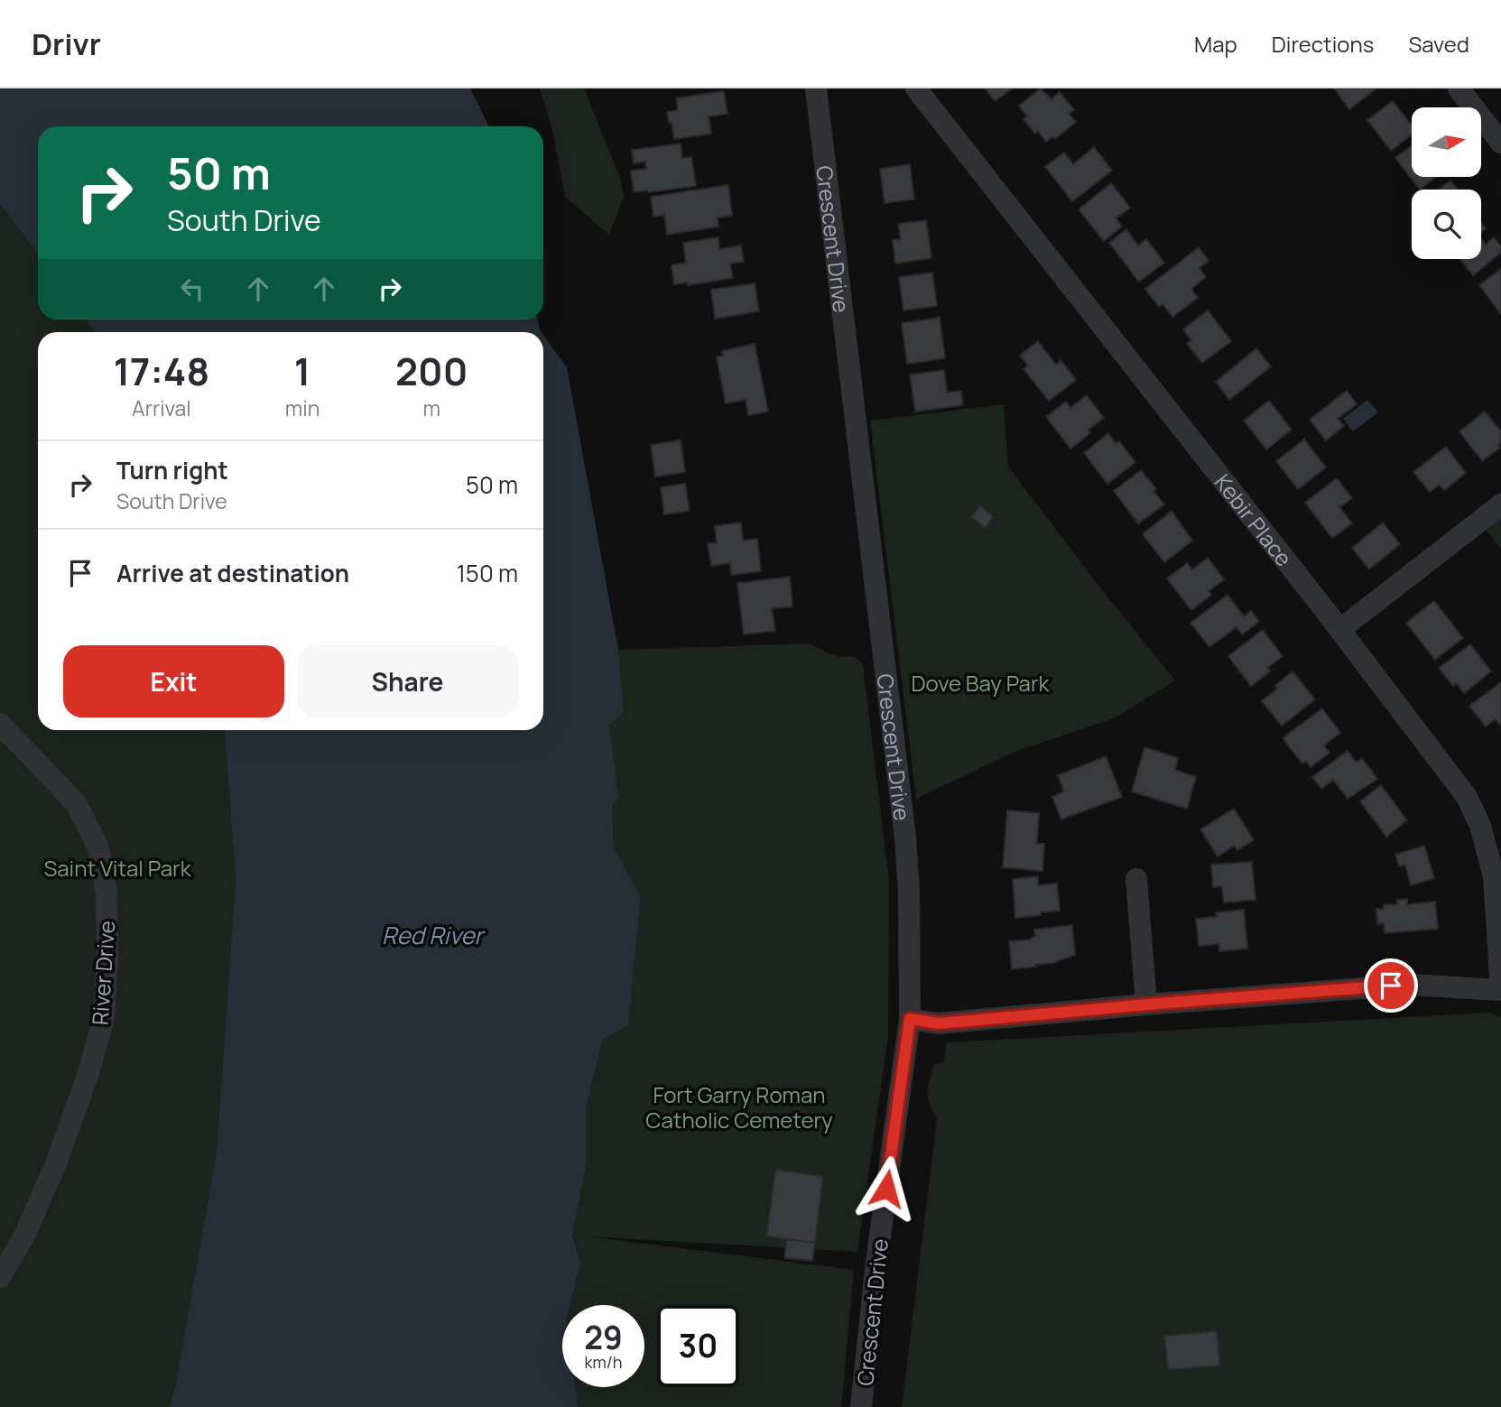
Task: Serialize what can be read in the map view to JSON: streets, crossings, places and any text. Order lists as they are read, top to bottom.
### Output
{
  "streets": {
    "street": ["Crescent Drive", "Kebir Place", "River Drive"]
  },
  "water": ["Red River"],
  "parks": ["Dove Bay Park", "Saint Vital Park", "Fort Garry Roman Catholic Cemetery"],
  "north": "right",
  "page": {
    "header": "Drivr",
    "nav": ["Map", "Directions", "Saved"],
    "turn": ["50 m", "South Drive"],
    "eta": [
      "17:48",
      "Arrival",
      "1",
      "min",
      "200",
      "m"
    ],
    "list": [
      {
        "name": "Turn right",
        "note": "South Drive",
        "value": "50 m"
      },
      {
        "name": "Arrive at destination",
        "value": "150 m"
      }
    ],
    "buttons": ["Exit", "Share"],
    "speed": "29 km/h",
    "limit": "30"
  }
}
